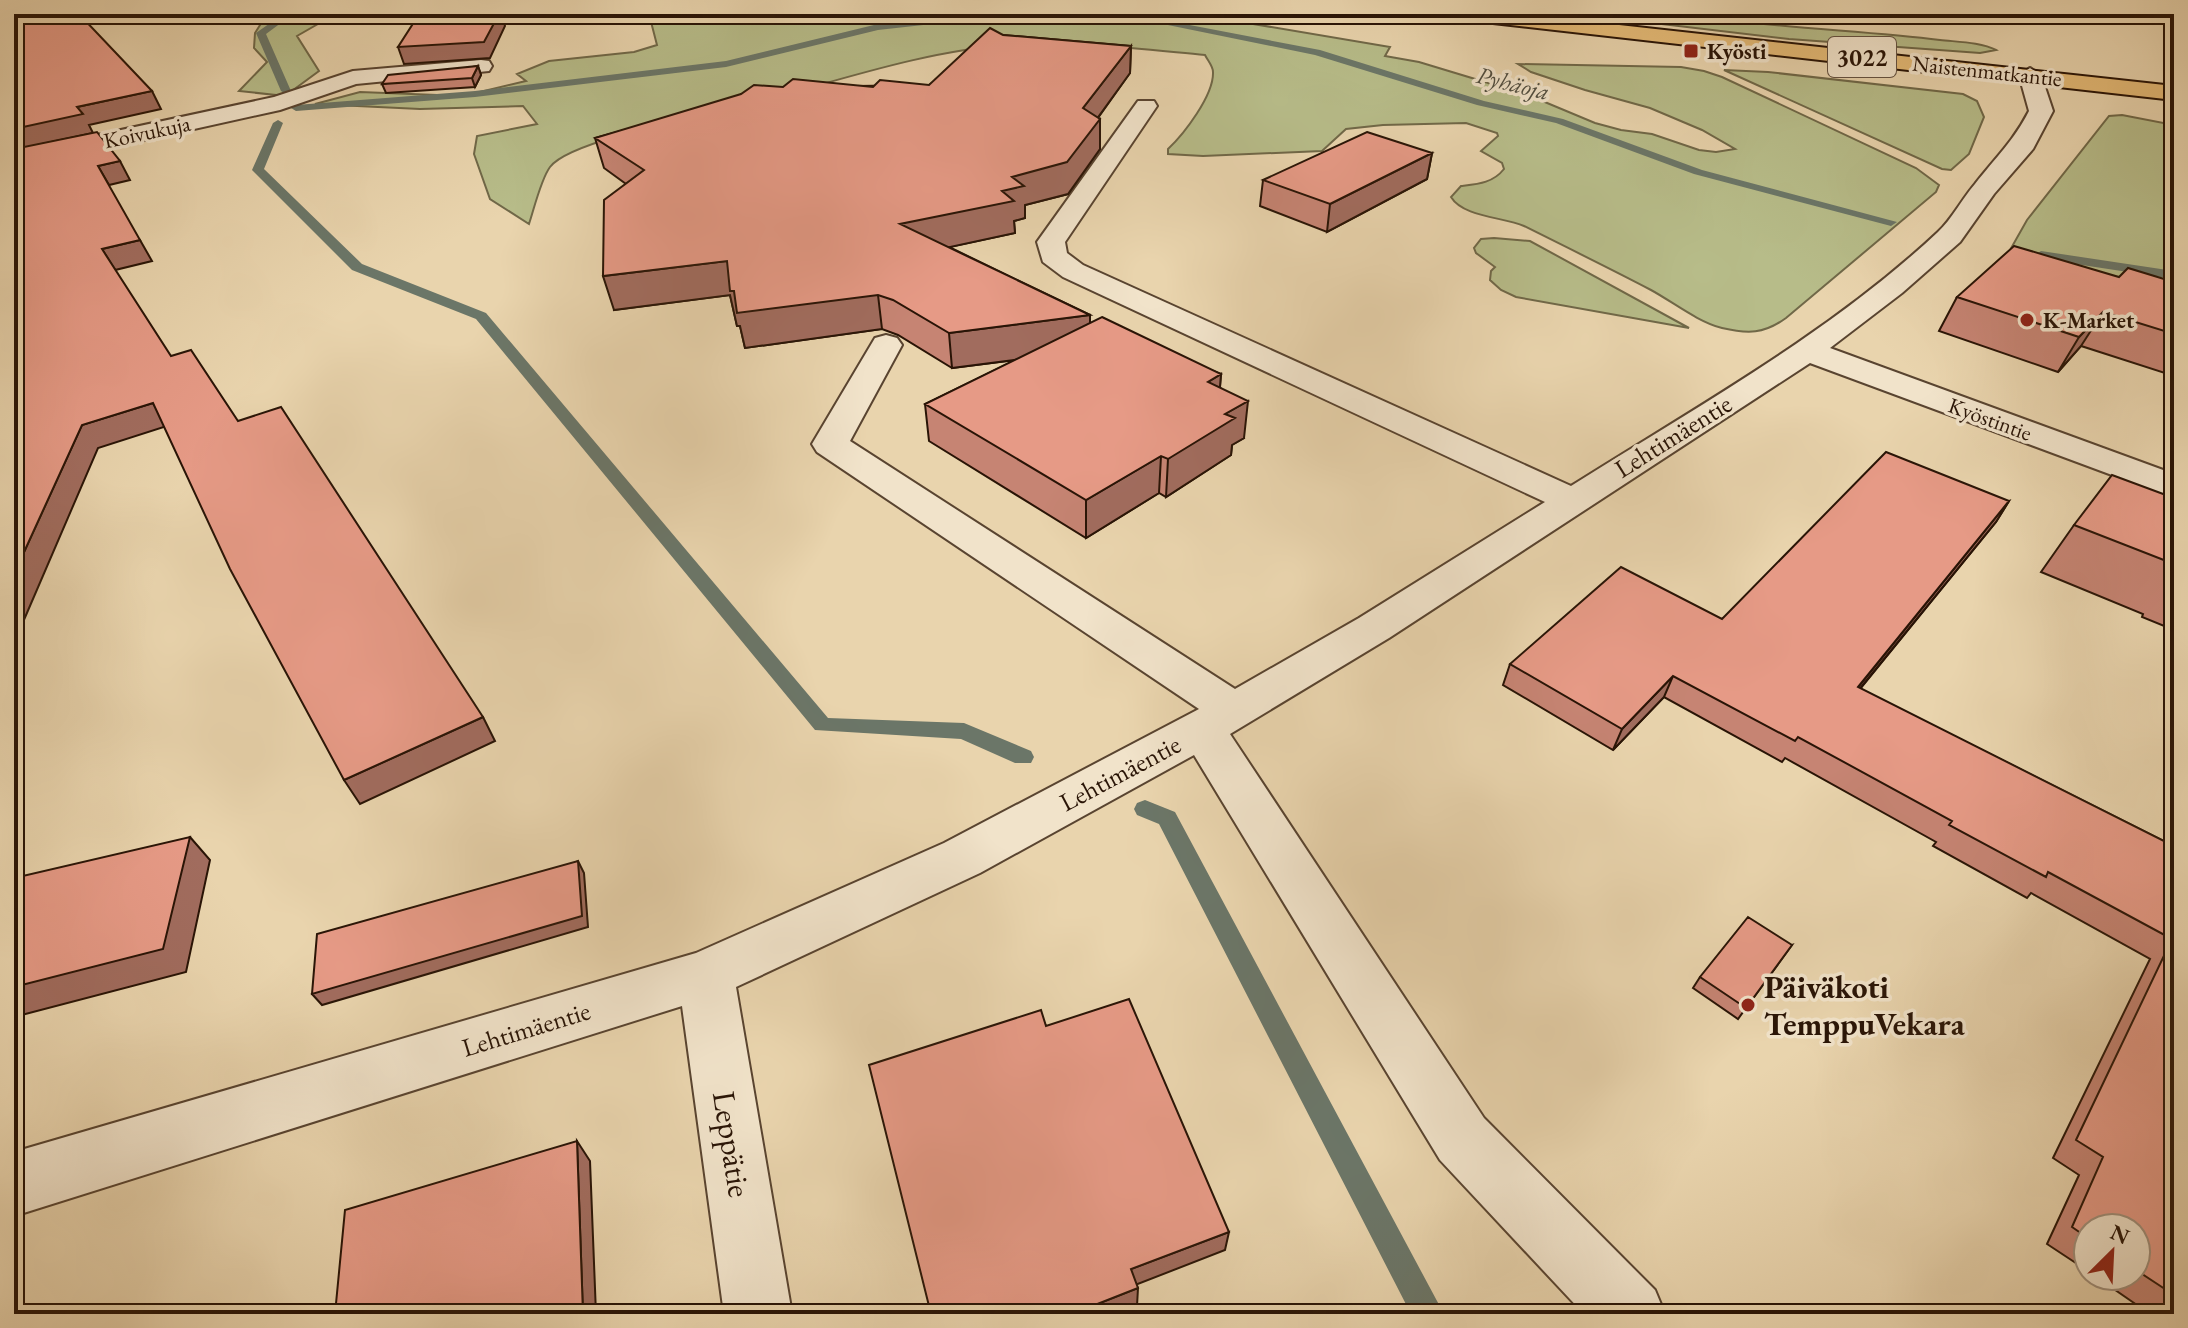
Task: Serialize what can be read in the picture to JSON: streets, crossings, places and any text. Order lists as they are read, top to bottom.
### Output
{
  "streets": {
    "main road": ["3022", "Naistenmatkantie"],
    "street": [
      "Koivukuja",
      "Kyöstintie",
      "Lehtimäentie",
      "Leppätie"
    ]
  },
  "crossings": [
    ["Naistenmatkantie", "Lehtimäentie"],
    ["Kyöstintie", "Lehtimäentie"],
    ["Lehtimäentie", "Leppätie"]
  ],
  "water": ["Pyhäoja"],
  "places": {
    "transit": ["Kyösti"],
    "other": ["K-Market", "Päiväkoti TemppuVekara"]
  },
  "north": "top right"
}
